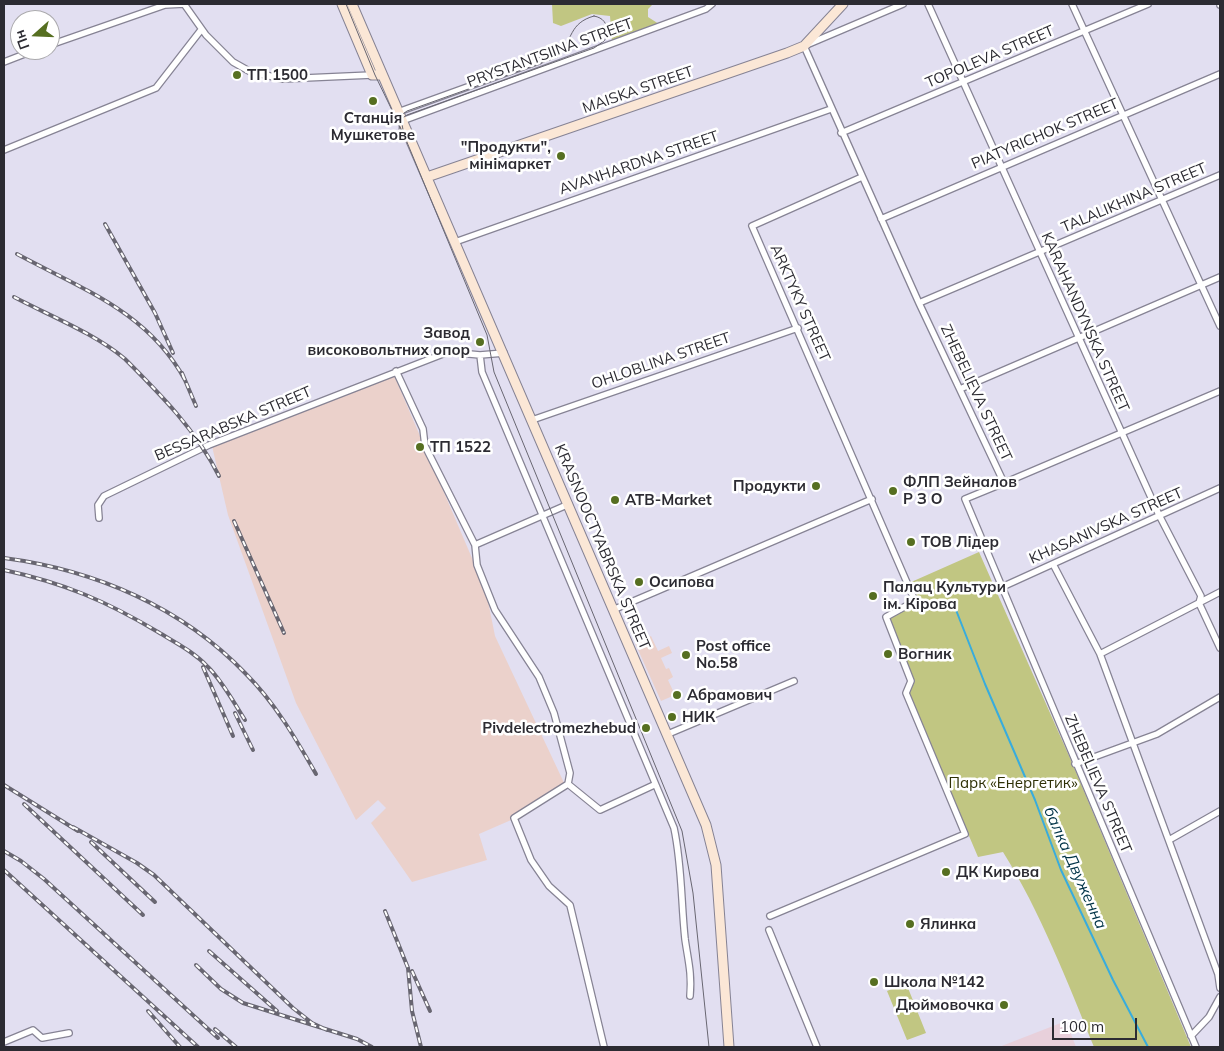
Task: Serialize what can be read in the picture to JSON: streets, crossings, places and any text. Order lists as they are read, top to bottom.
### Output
{
  "streets": {
    "main road": ["MAISKA STREET", "KRASNOOCTYABRSKA STREET"],
    "street": [
      "PRYSTANTSIINA STREET",
      "TOPOLEVA STREET",
      "PIATYRICHOK STREET",
      "AVANHARDNA STREET",
      "TALALIKHINA STREET",
      "ARKTYKY STREET",
      "KARAHANDYNSKA STREET",
      "OHLOBLINA STREET",
      "ZHEBELIEVA STREET",
      "BESSARABSKA STREET",
      "KHASANIVSKA STREET"
    ]
  },
  "crossings": [
    ["PRYSTANTSIINA STREET", "KRASNOOCTYABRSKA STREET"],
    ["TOPOLEVA STREET", "KARAHANDYNSKA STREET"],
    ["TOPOLEVA STREET", "ZHEBELIEVA STREET"],
    ["MAISKA STREET", "ZHEBELIEVA STREET"],
    ["MAISKA STREET", "KRASNOOCTYABRSKA STREET"],
    ["PIATYRICHOK STREET", "KARAHANDYNSKA STREET"],
    ["PIATYRICHOK STREET", "ZHEBELIEVA STREET"],
    ["AVANHARDNA STREET", "ZHEBELIEVA STREET"],
    ["AVANHARDNA STREET", "KRASNOOCTYABRSKA STREET"],
    ["TALALIKHINA STREET", "KARAHANDYNSKA STREET"],
    ["TALALIKHINA STREET", "ZHEBELIEVA STREET"],
    ["ARKTYKY STREET", "OHLOBLINA STREET"],
    ["ARKTYKY STREET", "ZHEBELIEVA STREET"],
    ["KARAHANDYNSKA STREET", "KHASANIVSKA STREET"],
    ["OHLOBLINA STREET", "KRASNOOCTYABRSKA STREET"],
    ["ZHEBELIEVA STREET", "KHASANIVSKA STREET"],
    ["BESSARABSKA STREET", "KRASNOOCTYABRSKA STREET"]
  ],
  "water": ["балка Двуженна"],
  "parks": ["Парк «Енергетик»"],
  "places": [
    "ТП 1500",
    "Станція Мушкетове",
    "\"Продукти\", мінімаркет",
    "Завод високовольтних опор",
    "ТП 1522",
    "Продукти",
    "ФЛП Зейналов Р З О",
    "ATB-Market",
    "ТОВ Лідер",
    "Осипова",
    "Палац Культури ім. Кірова",
    "Вогник",
    "Post office No.58",
    "Абрамович",
    "НИК",
    "Pivdelectromezhebud",
    "ДК Кирова",
    "Ялинка",
    "Школа №142",
    "Дюймовочка"
  ],
  "scale_bar": "100 m",
  "north": "left"
}
